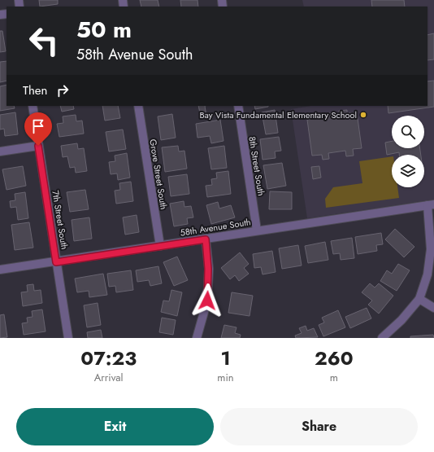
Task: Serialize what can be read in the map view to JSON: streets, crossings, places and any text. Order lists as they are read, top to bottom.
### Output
{
  "streets": {
    "street": [
      "8th Street South",
      "Grove Street South",
      "7th Street South",
      "58th Avenue South"
    ]
  },
  "crossings": [
    ["8th Street South", "58th Avenue South"],
    ["Grove Street South", "58th Avenue South"],
    ["7th Street South", "58th Avenue South"]
  ],
  "places": ["Bay Vista Fundamental Elementary School"],
  "page": {
    "turn": ["50 m", "58th Avenue South"],
    "then": "Then",
    "eta": [
      "07:23",
      "Arrival",
      "1",
      "min",
      "260",
      "m"
    ],
    "buttons": ["Exit", "Share"]
  }
}
